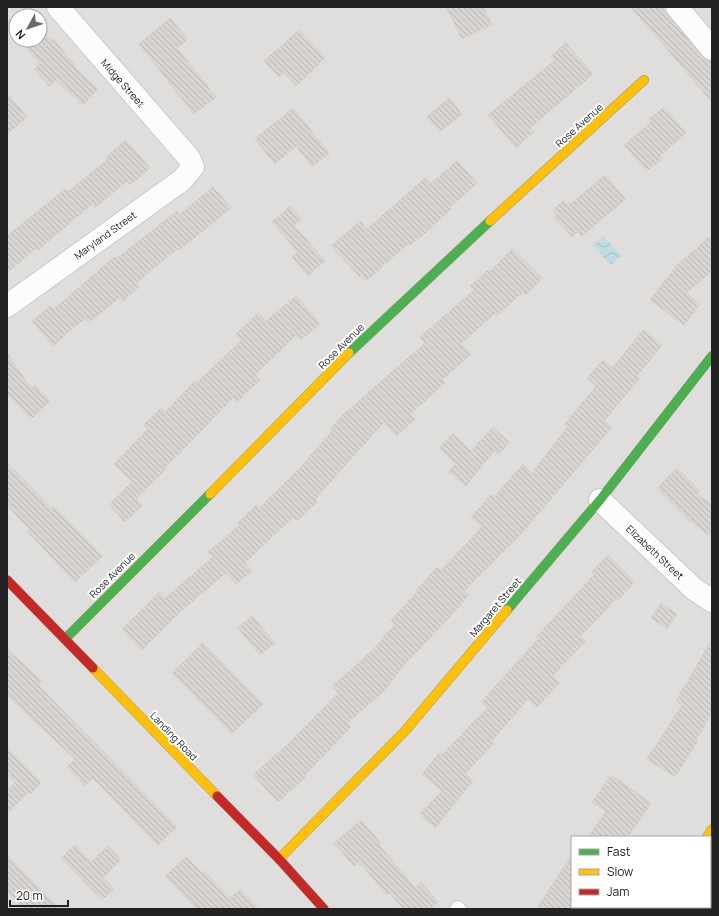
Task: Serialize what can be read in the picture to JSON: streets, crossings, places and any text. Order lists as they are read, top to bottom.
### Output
{
  "streets": {
    "street": [
      "Midge Street",
      "Rose Avenue",
      "Maryland Street",
      "Elizabeth Street",
      "Margaret Street",
      "Landing Road"
    ]
  },
  "crossings": [
    ["Midge Street", "Maryland Street"],
    ["Rose Avenue", "Landing Road"],
    ["Elizabeth Street", "Margaret Street"],
    ["Margaret Street", "Landing Road"]
  ],
  "legend": ["Fast", "Slow", "Jam"],
  "scale_bar": "20 m",
  "north": "bottom left"
}
